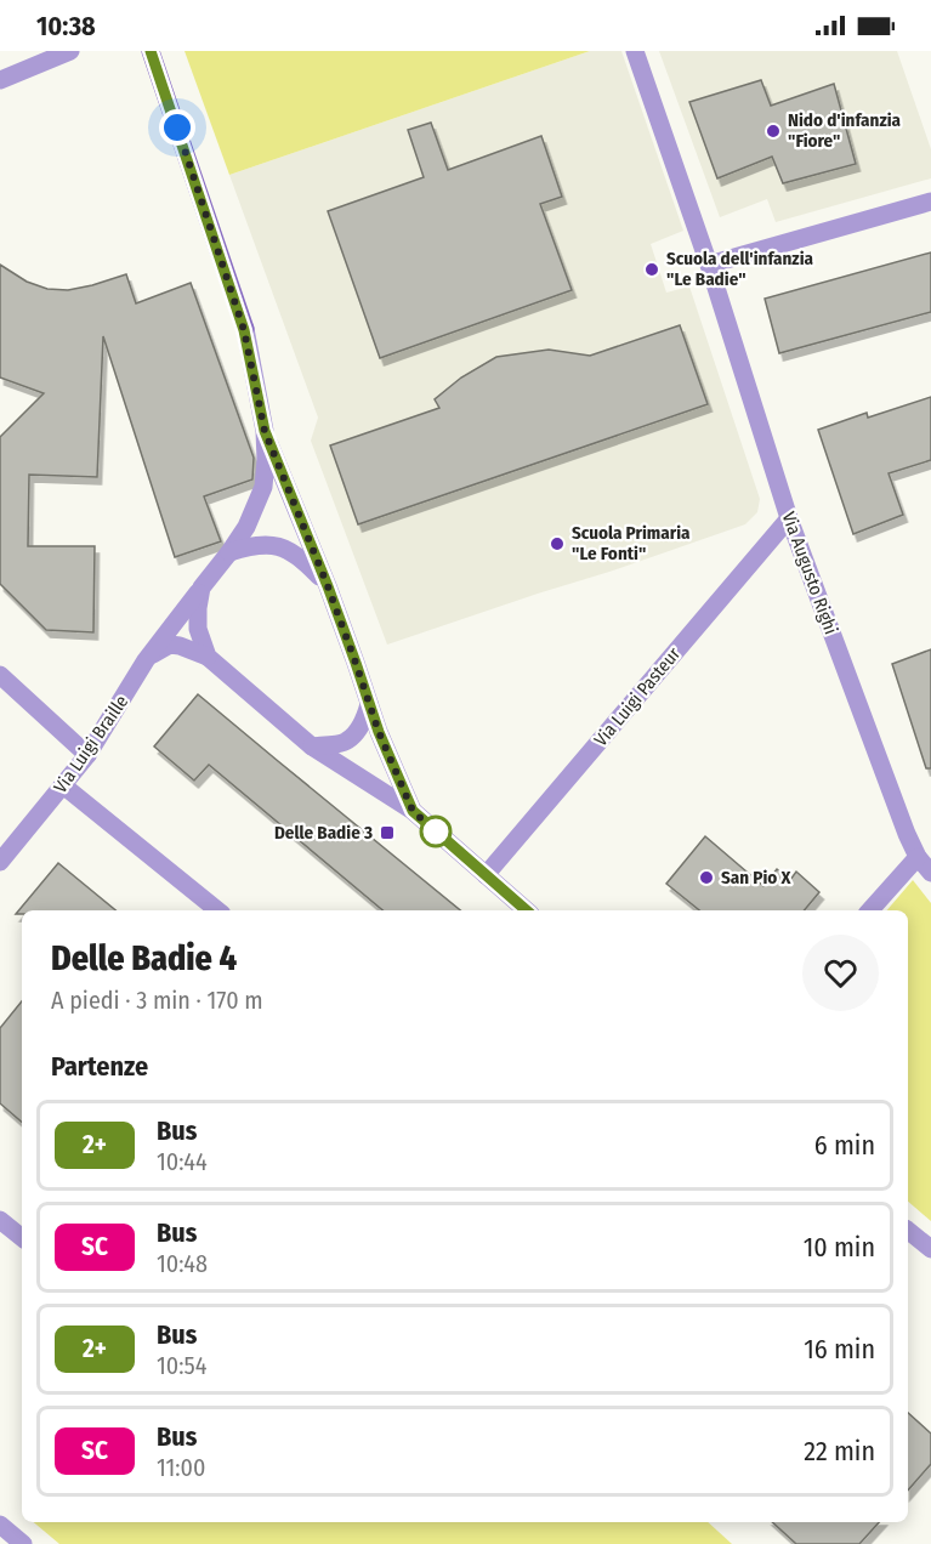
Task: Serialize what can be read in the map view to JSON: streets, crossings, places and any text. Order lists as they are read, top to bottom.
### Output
{
  "streets": {
    "street": ["Via Augusto Righi", "Via Luigi Pasteur", "Via Luigi Braille"]
  },
  "crossings": [
    ["Via Augusto Righi", "Via Luigi Pasteur"]
  ],
  "places": {
    "other": [
      "Nido d'infanzia \"Fiore\"",
      "Scuola dell'infanzia \"Le Badie\"",
      "Scuola Primaria \"Le Fonti\"",
      "San Pio X"
    ],
    "transit": ["Delle Badie 3"]
  },
  "lines": ["bus line 2+"],
  "page": {
    "status": "10:38",
    "heading": [
      ["Delle Badie 4", "A piedi · 3 min · 170 m"],
      "Partenze"
    ],
    "list": [
      {
        "mark": "2+",
        "name": "Bus",
        "note": "10:44",
        "value": "6 min"
      },
      {
        "mark": "SC",
        "name": "Bus",
        "note": "10:48",
        "value": "10 min"
      },
      {
        "mark": "2+",
        "name": "Bus",
        "note": "10:54",
        "value": "16 min"
      },
      {
        "mark": "SC",
        "name": "Bus",
        "note": "11:00",
        "value": "22 min"
      }
    ]
  }
}
